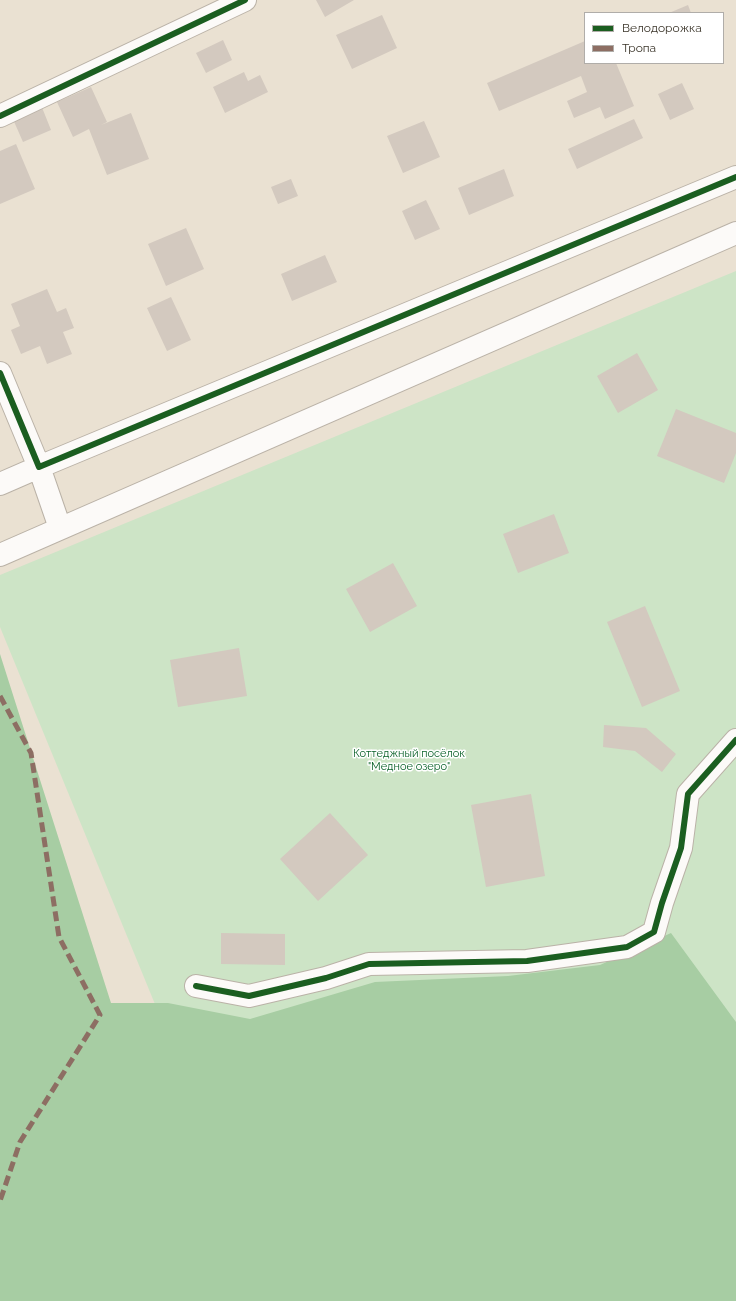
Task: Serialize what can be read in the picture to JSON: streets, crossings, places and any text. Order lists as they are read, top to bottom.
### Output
{
  "parks": ["Коттеджный посёлок \"Медное озеро\""],
  "legend": ["Велодорожка", "Тропа"]
}
